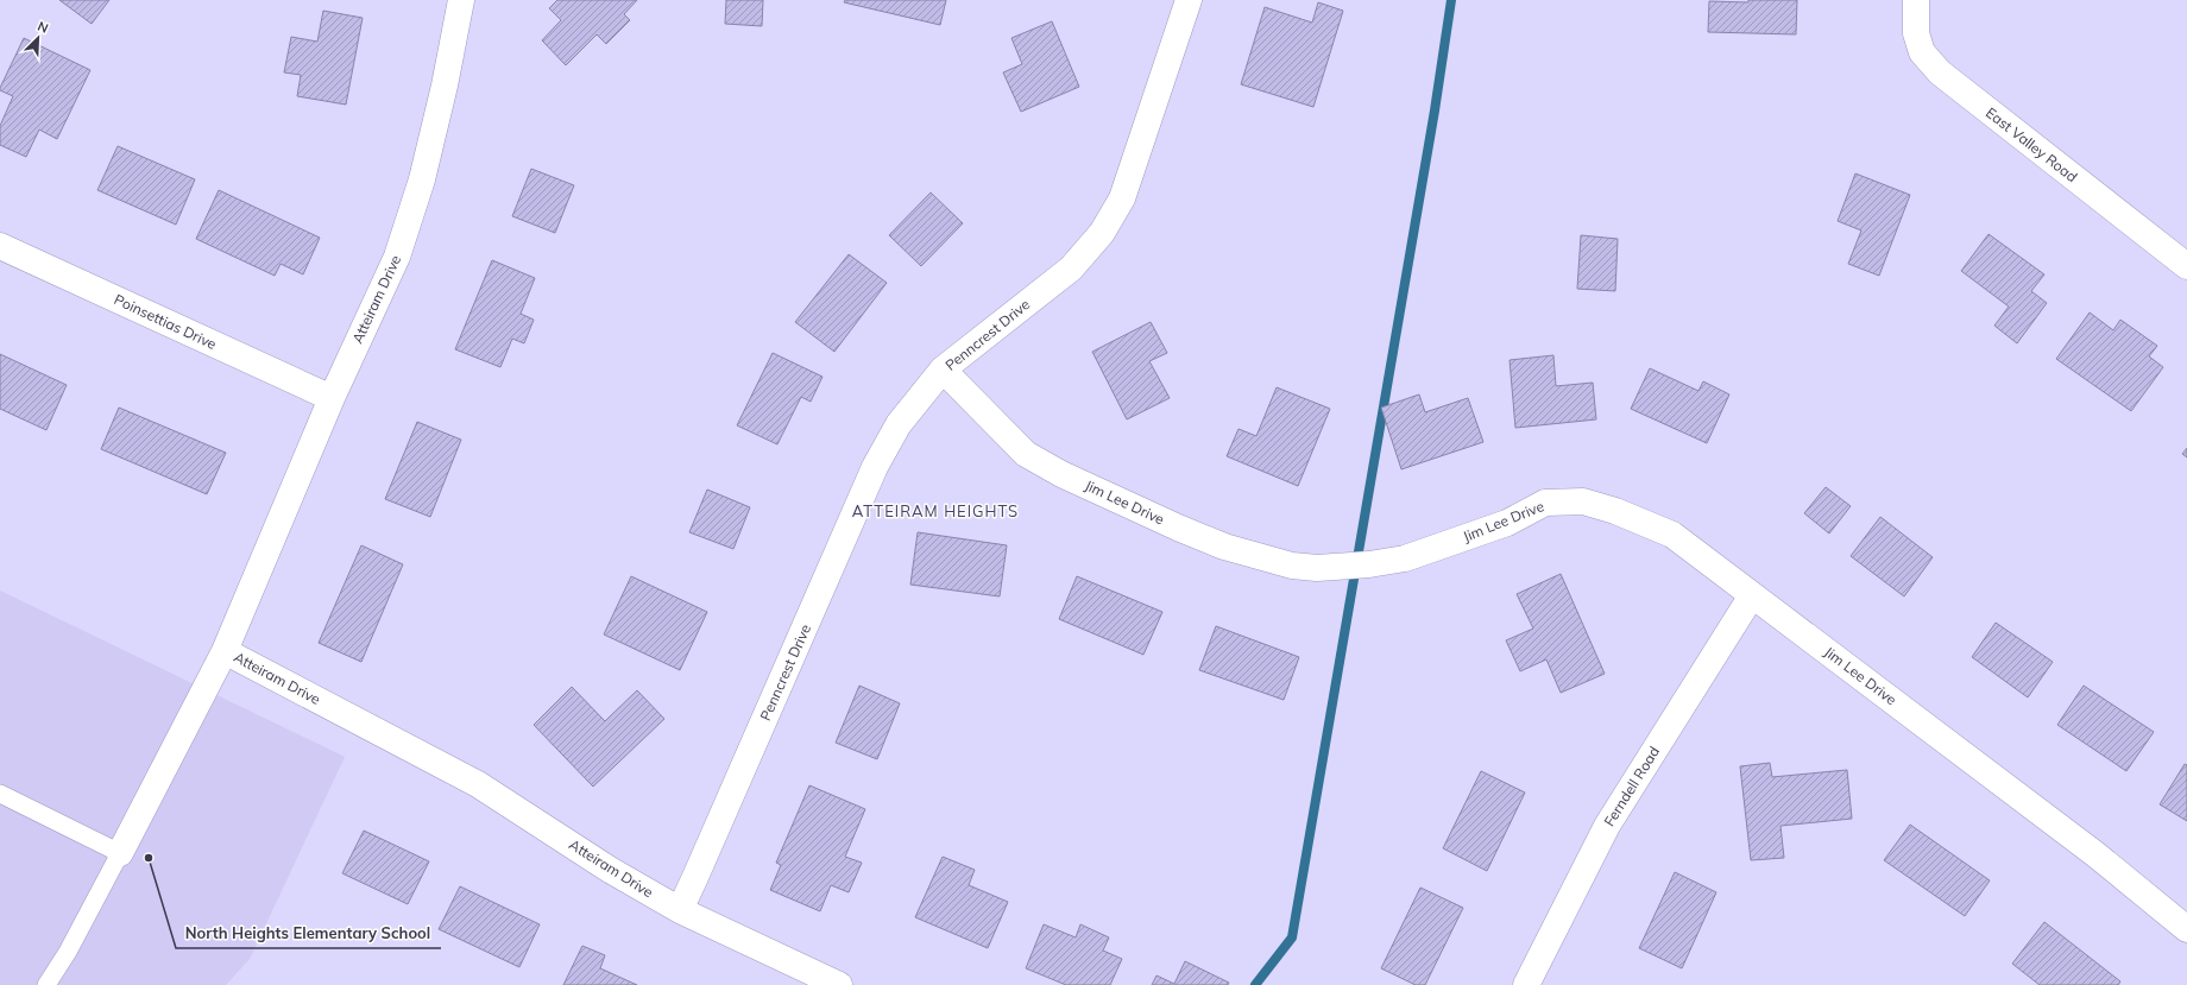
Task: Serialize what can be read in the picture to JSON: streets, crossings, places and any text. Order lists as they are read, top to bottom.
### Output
{
  "streets": {
    "street": [
      "East Valley Road",
      "Atteiram Drive",
      "Poinsettias Drive",
      "Penncrest Drive",
      "Jim Lee Drive",
      "Ferndell Road"
    ]
  },
  "crossings": [
    ["Atteiram Drive", "Poinsettias Drive"],
    ["Atteiram Drive", "Penncrest Drive"],
    ["Penncrest Drive", "Jim Lee Drive"],
    ["Jim Lee Drive", "Ferndell Road"]
  ],
  "districts": ["ATTEIRAM HEIGHTS"],
  "places": ["North Heights Elementary School"],
  "north": "top right"
}
